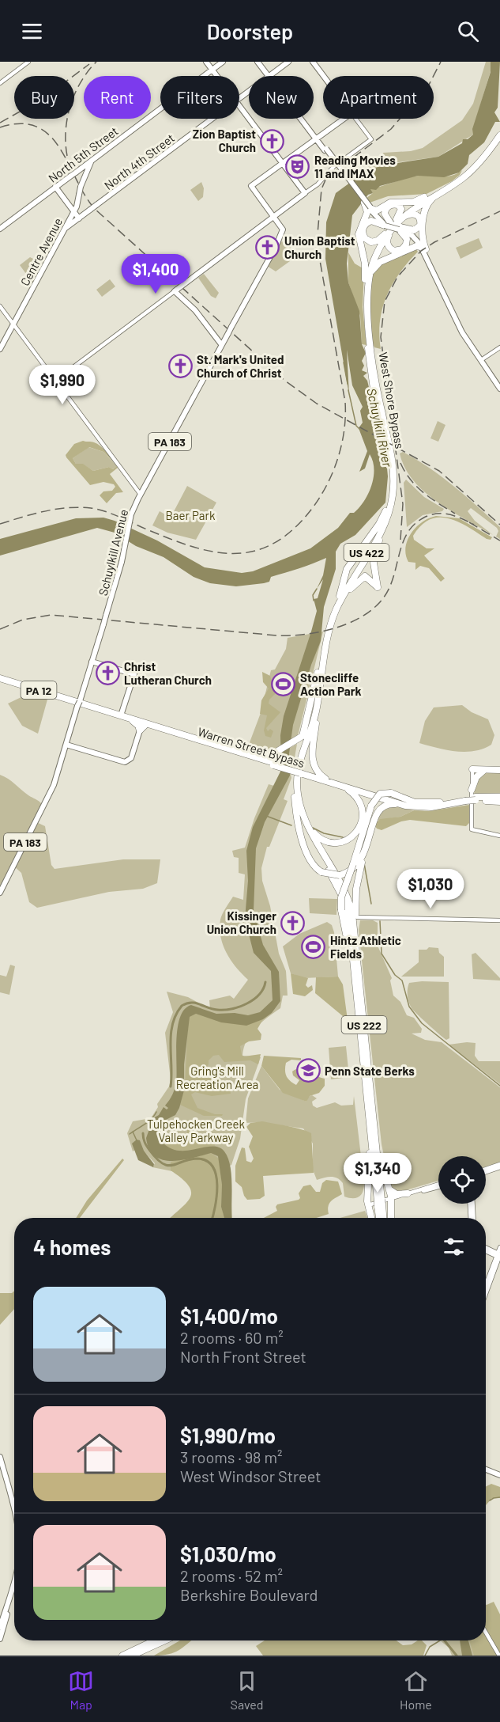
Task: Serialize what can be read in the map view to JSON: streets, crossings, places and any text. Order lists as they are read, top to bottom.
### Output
{
  "streets": {
    "highway": [
      "West Shore Bypass",
      "US 422",
      "PA 12",
      "Warren Street Bypass",
      "US 222"
    ],
    "main road": [
      "North 5th Street",
      "North 4th Street",
      "Centre Avenue",
      "PA 183",
      "Schuylkill Avenue"
    ]
  },
  "crossings": [
    ["North 5th Street", "Centre Avenue"],
    ["North 4th Street", "Centre Avenue"],
    ["West Shore Bypass", "US 422"],
    ["PA 183", "Schuylkill Avenue"],
    ["US 422", "Warren Street Bypass"],
    ["US 422", "US 222"],
    ["Warren Street Bypass", "US 222"]
  ],
  "water": ["Schuylkill River"],
  "parks": ["Baer Park", "Gring's Mill Recreation Area", "Tulpehocken Creek Valley Parkway"],
  "places": {
    "church": [
      "Zion Baptist Church",
      "Union Baptist Church",
      "St. Mark's United Church of Christ",
      "Christ Lutheran Church",
      "Kissinger Union Church"
    ],
    "theatre": ["Reading Movies 11 and IMAX"],
    "sports": ["Stonecliffe Action Park", "Hintz Athletic Fields"],
    "school or university": ["Penn State Berks"]
  },
  "page": {
    "header": "Doorstep",
    "chip": [
      "Buy",
      "Rent",
      "Filters",
      "New",
      "Apartment"
    ],
    "price": [
      "$1,400",
      "$1,990",
      "$1,030",
      "$1,340"
    ],
    "heading": "4 homes",
    "list": [
      {
        "name": "$1,400/mo",
        "note": "2 rooms · 60 m² · North Front Street"
      },
      {
        "name": "$1,990/mo",
        "note": "3 rooms · 98 m² · West Windsor Street"
      },
      {
        "name": "$1,030/mo",
        "note": "2 rooms · 52 m² · Berkshire Boulevard"
      }
    ],
    "tabs": ["Map", "Saved", "Home"]
  }
}
